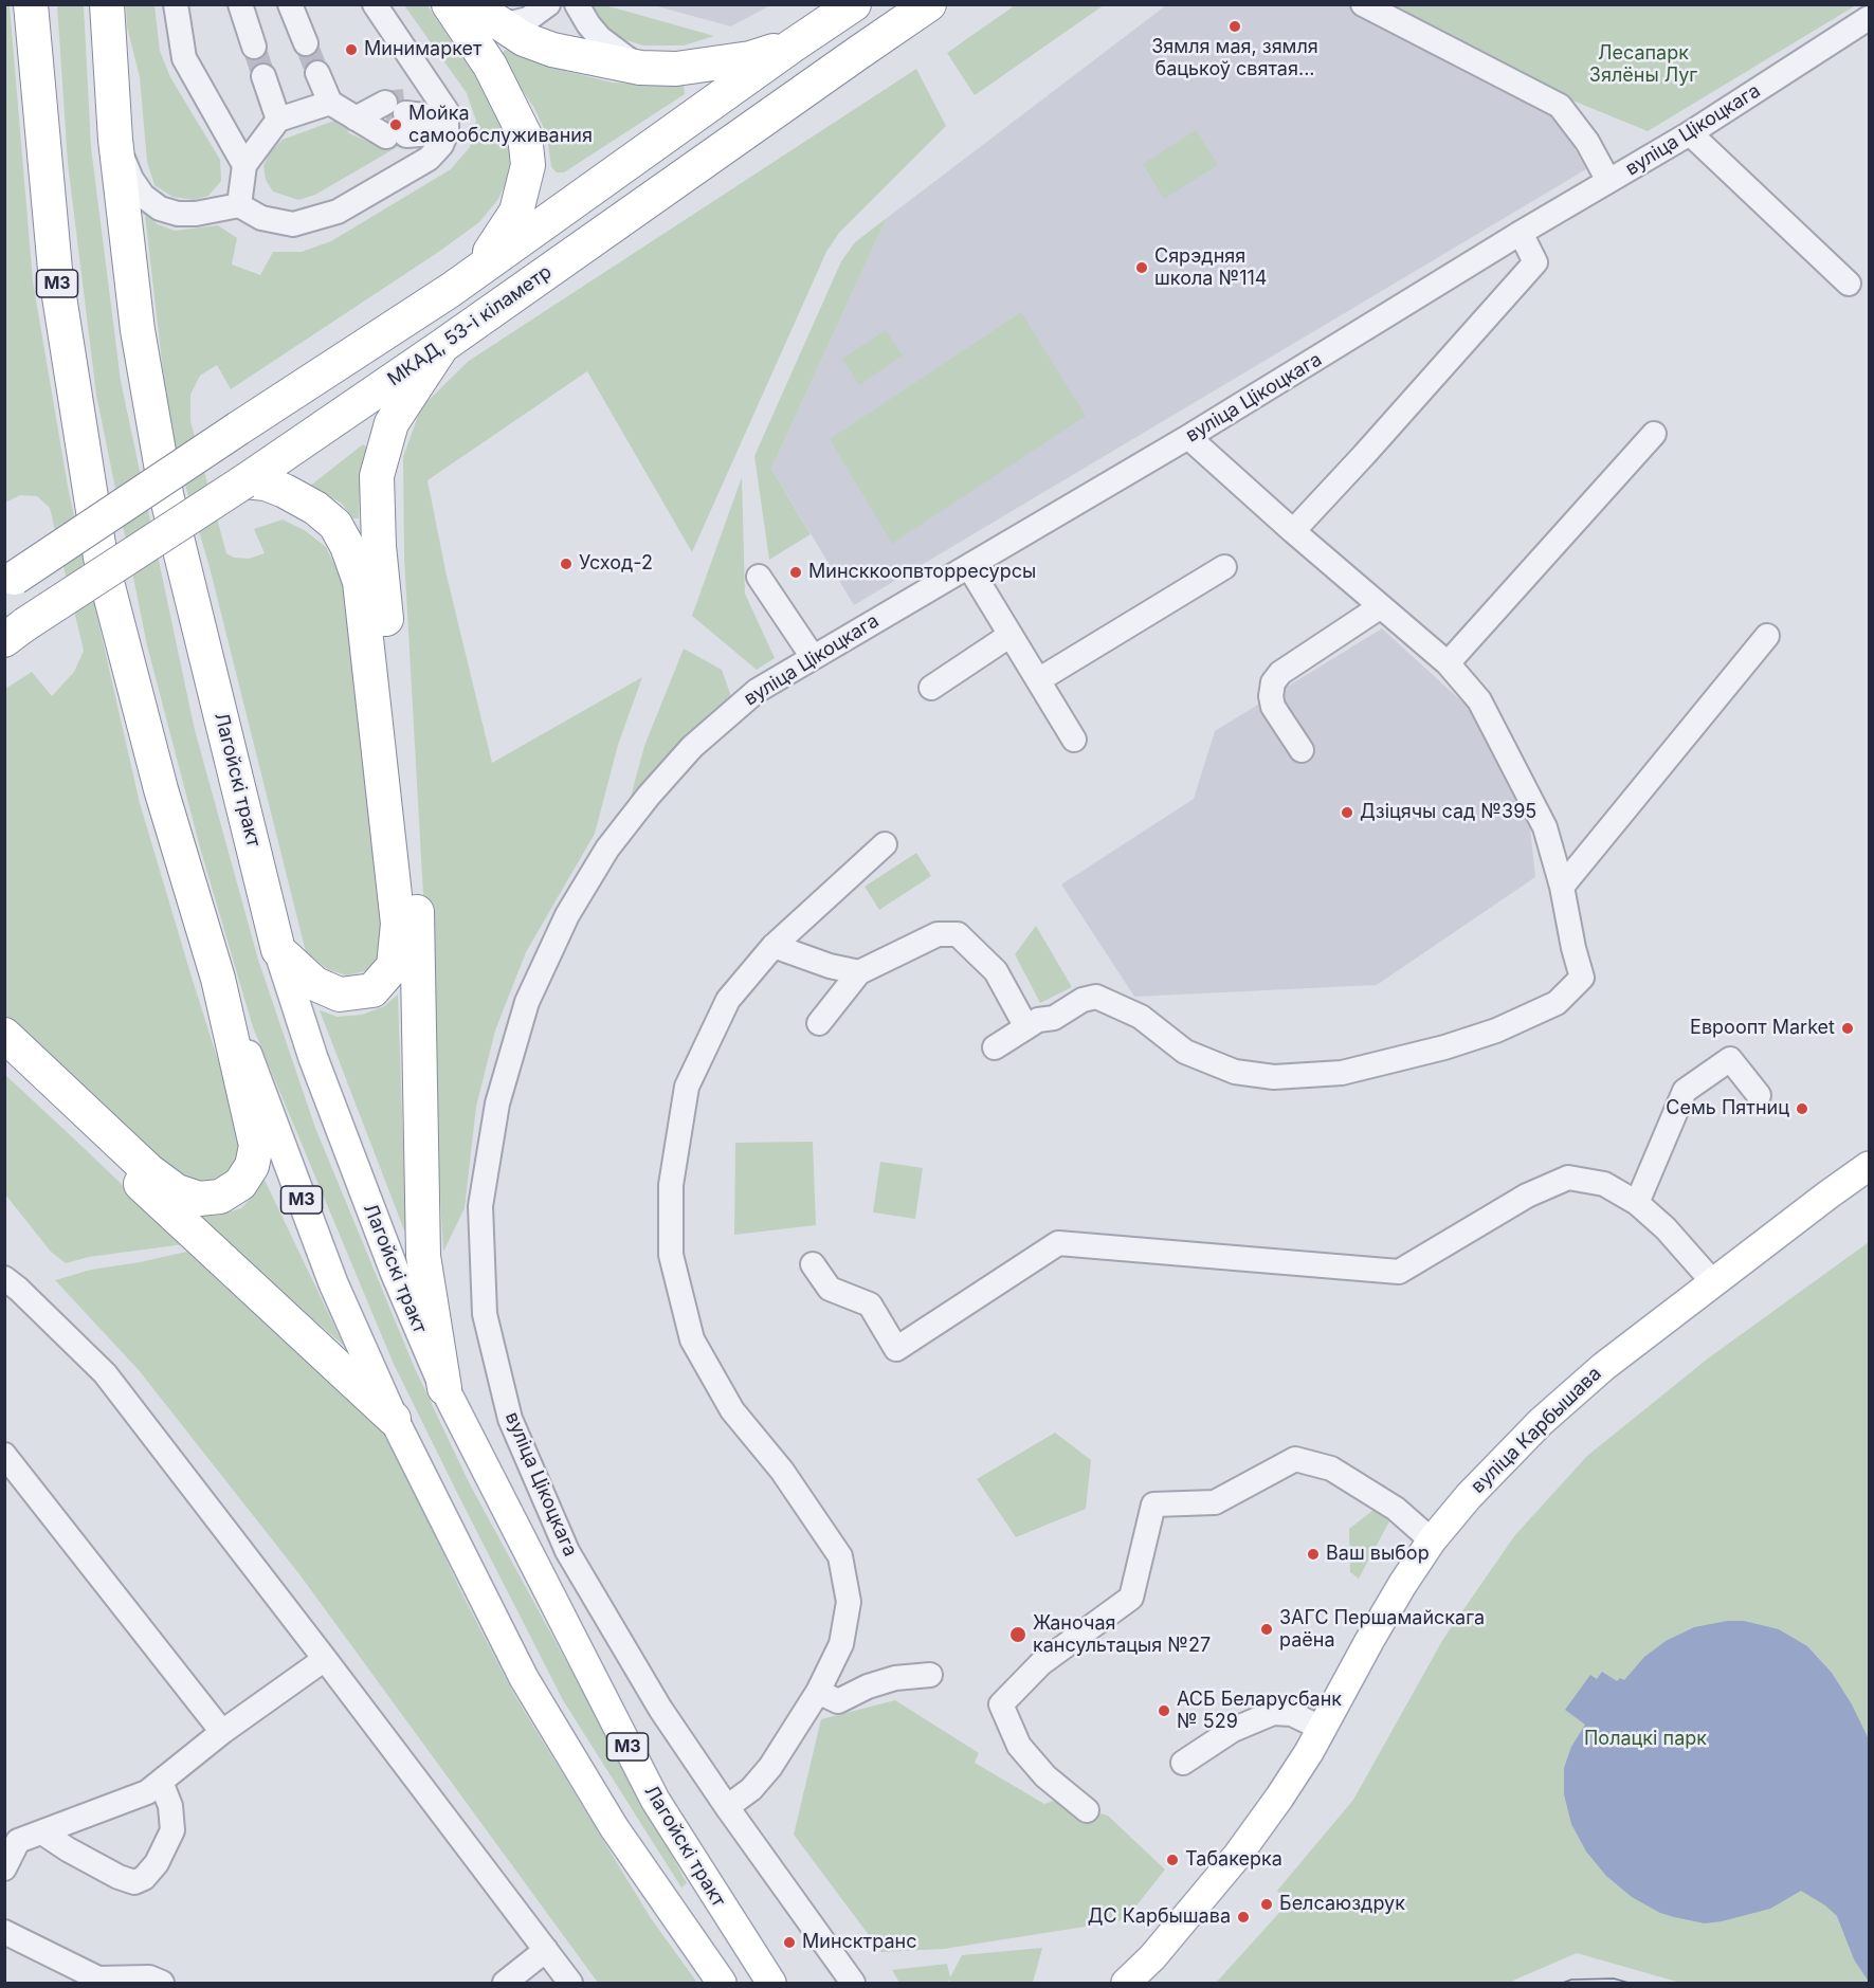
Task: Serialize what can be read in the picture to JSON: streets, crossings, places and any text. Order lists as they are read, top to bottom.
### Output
{
  "streets": {
    "highway": ["М3", "МКАД, 53-і кіламетр", "Лагойскі тракт"],
    "main road": ["вуліца Карбышава"],
    "street": ["вуліца Цікоцкага"]
  },
  "crossings": [
    ["М3", "Лагойскі тракт"]
  ],
  "parks": ["Лесапарк Зялёны Луг", "Полацкі парк"],
  "places": [
    "Зямля мая, зямля бацькоў святая...",
    "Минимаркет",
    "Мойка самообслуживания",
    "Сярэдняя школа №114",
    "Усход-2",
    "Минсккоопвторресурсы",
    "Дзіцячы сад №395",
    "Евроопт Market",
    "Семь Пятниц",
    "Ваш выбор",
    "ЗАГС Першамайскага раёна",
    "Жаночая кансультацыя №27",
    "АСБ Беларусбанк № 529",
    "Табакерка",
    "Белсаюздрук",
    "ДС Карбышава",
    "Минсктранс"
  ]
}
